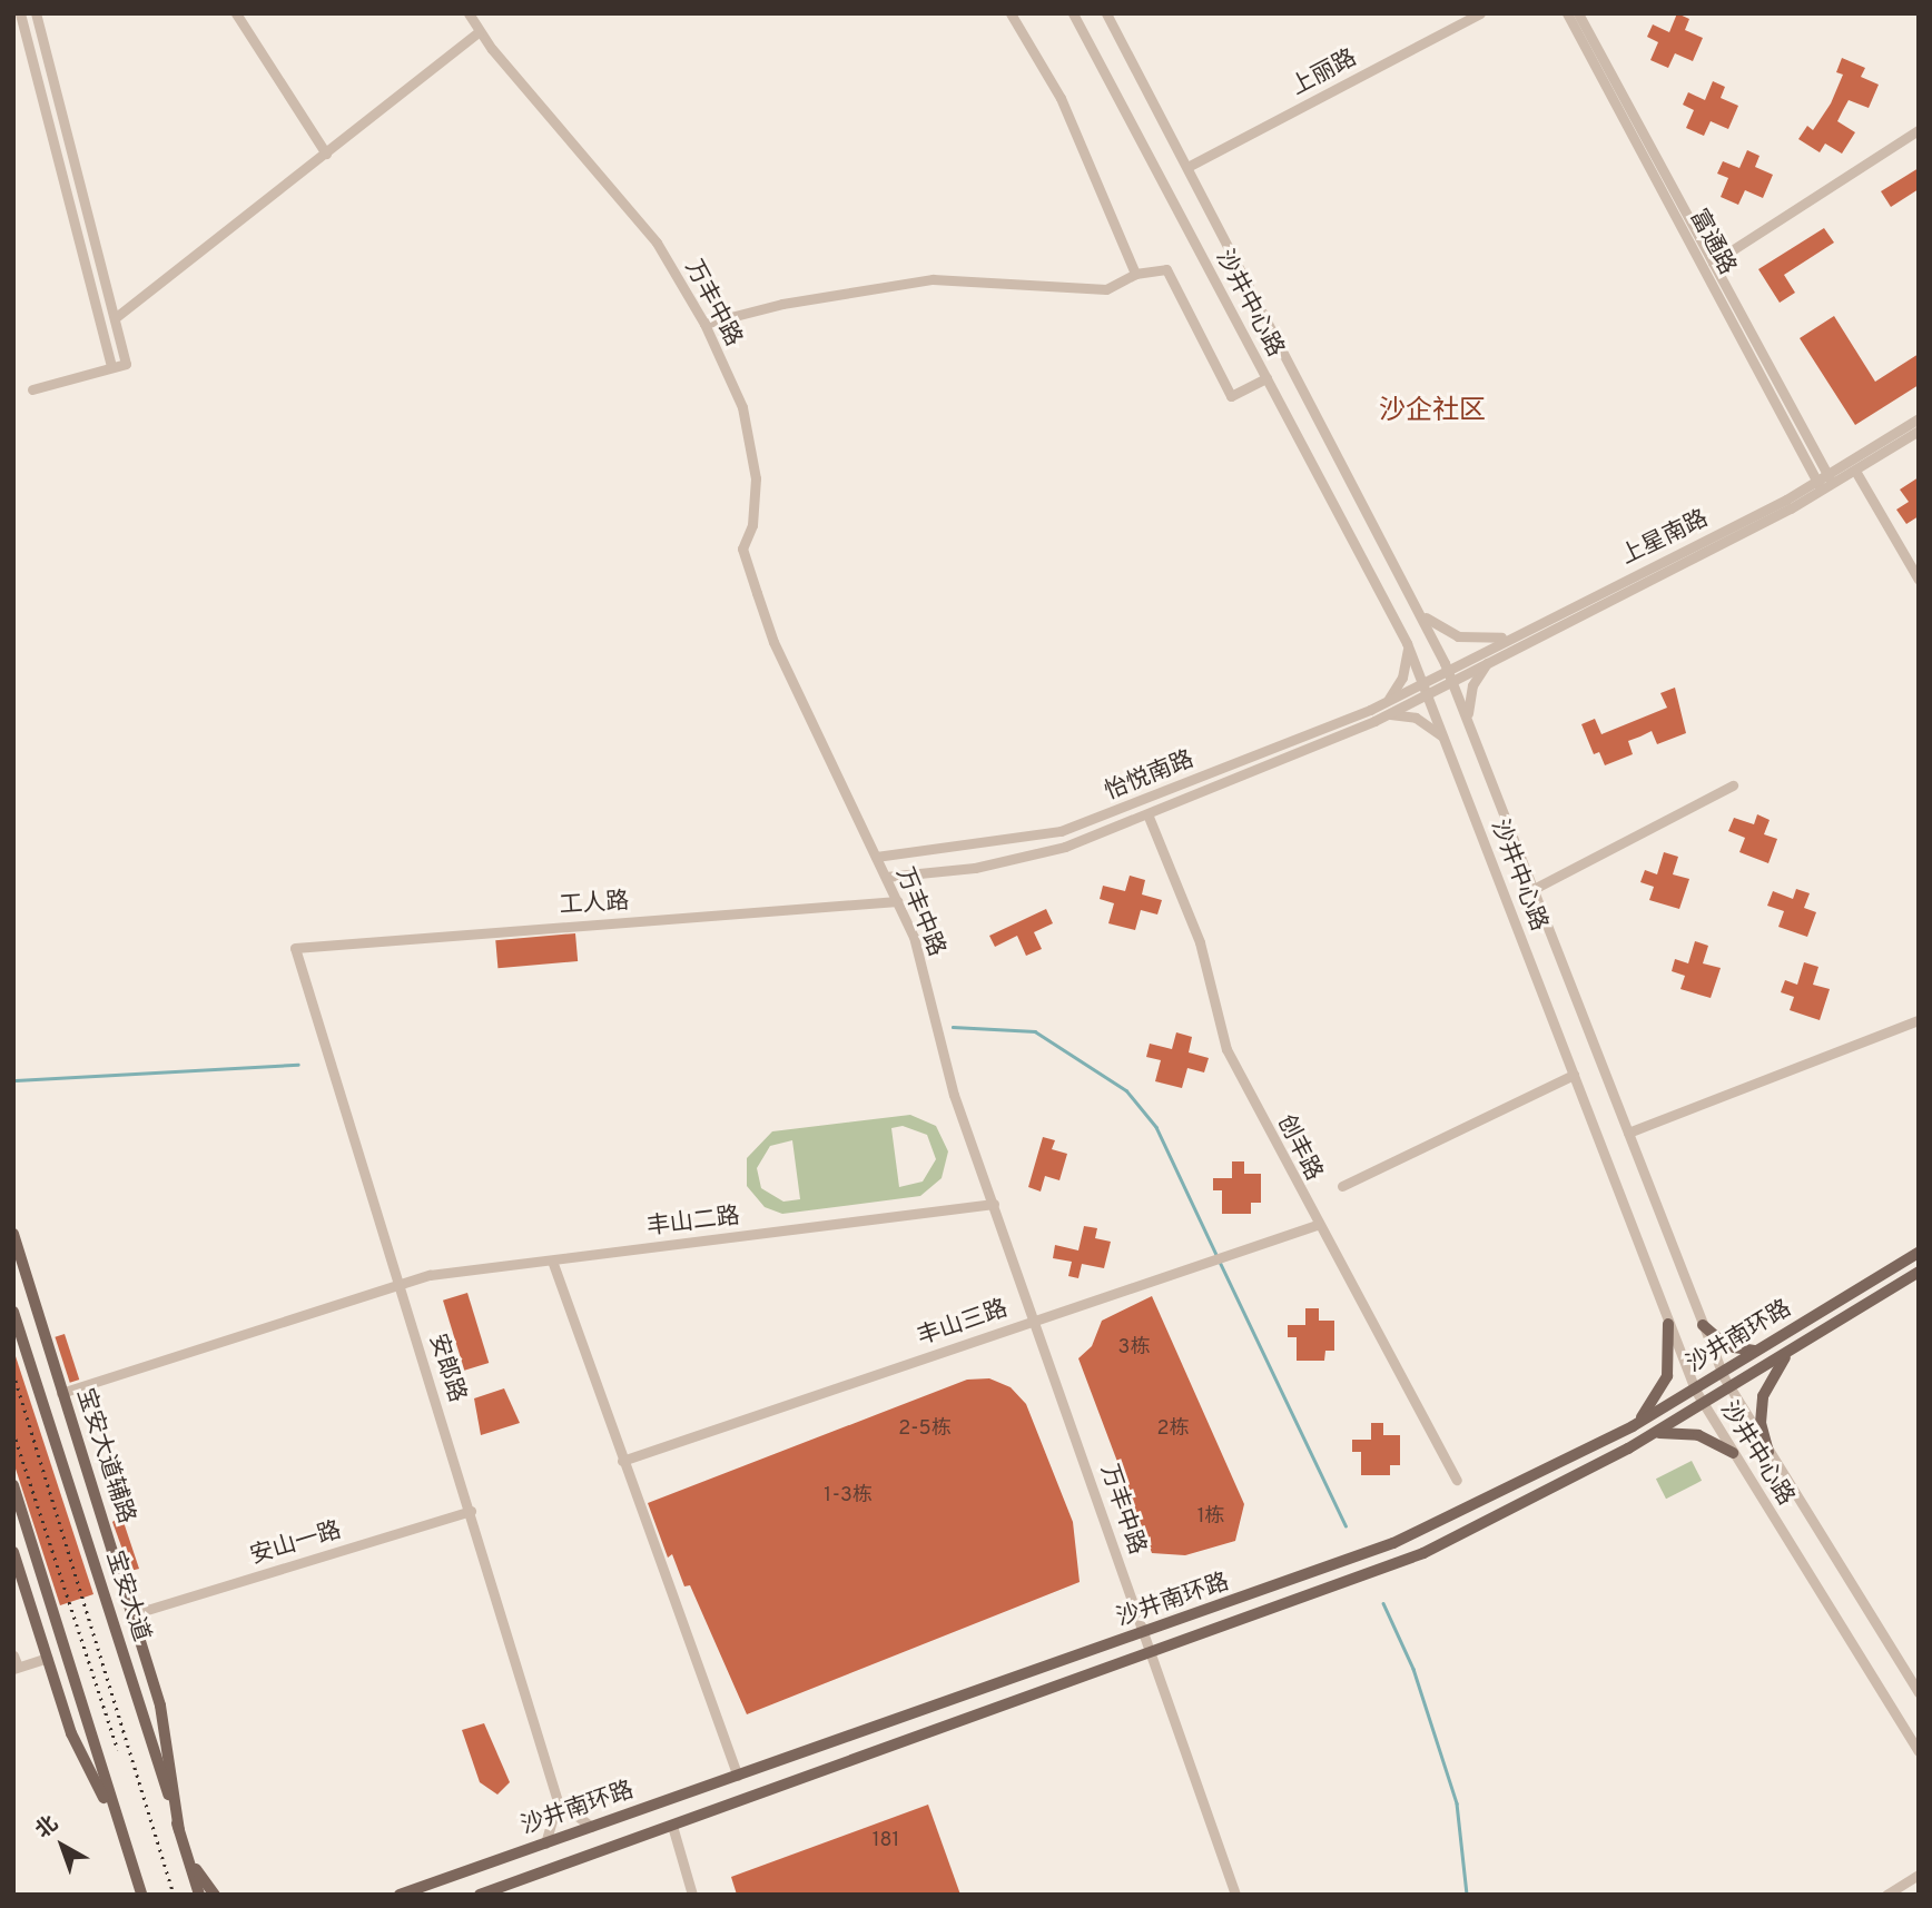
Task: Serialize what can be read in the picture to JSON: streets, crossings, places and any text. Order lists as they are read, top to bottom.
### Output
{
  "streets": {
    "main road": ["沙井南环路", "宝安大道辅路", "宝安大道"],
    "street": [
      "上丽路",
      "富通路",
      "万丰中路",
      "沙井中心路",
      "上星南路",
      "怡悦南路",
      "工人路",
      "创丰路",
      "丰山二路",
      "丰山三路",
      "安郎路",
      "安山一路"
    ]
  },
  "crossings": [
    ["上丽路", "沙井中心路"],
    ["富通路", "上星南路"],
    ["万丰中路", "怡悦南路"],
    ["万丰中路", "工人路"],
    ["万丰中路", "丰山二路"],
    ["万丰中路", "丰山三路"],
    ["万丰中路", "沙井南环路"],
    ["沙井中心路", "上星南路"],
    ["沙井中心路", "怡悦南路"],
    ["沙井中心路", "沙井南环路"],
    ["上星南路", "怡悦南路"],
    ["怡悦南路", "创丰路"],
    ["工人路", "安郎路"],
    ["创丰路", "丰山三路"],
    ["丰山二路", "安郎路"],
    ["丰山二路", "宝安大道辅路"],
    ["安郎路", "安山一路"],
    ["宝安大道辅路", "安山一路"],
    ["宝安大道辅路", "宝安大道"]
  ],
  "districts": ["沙企社区"],
  "house_numbers": [
    "3栋",
    "2-5栋",
    "2栋",
    "1-3栋",
    "1栋",
    "181"
  ],
  "north": "top left"
}
